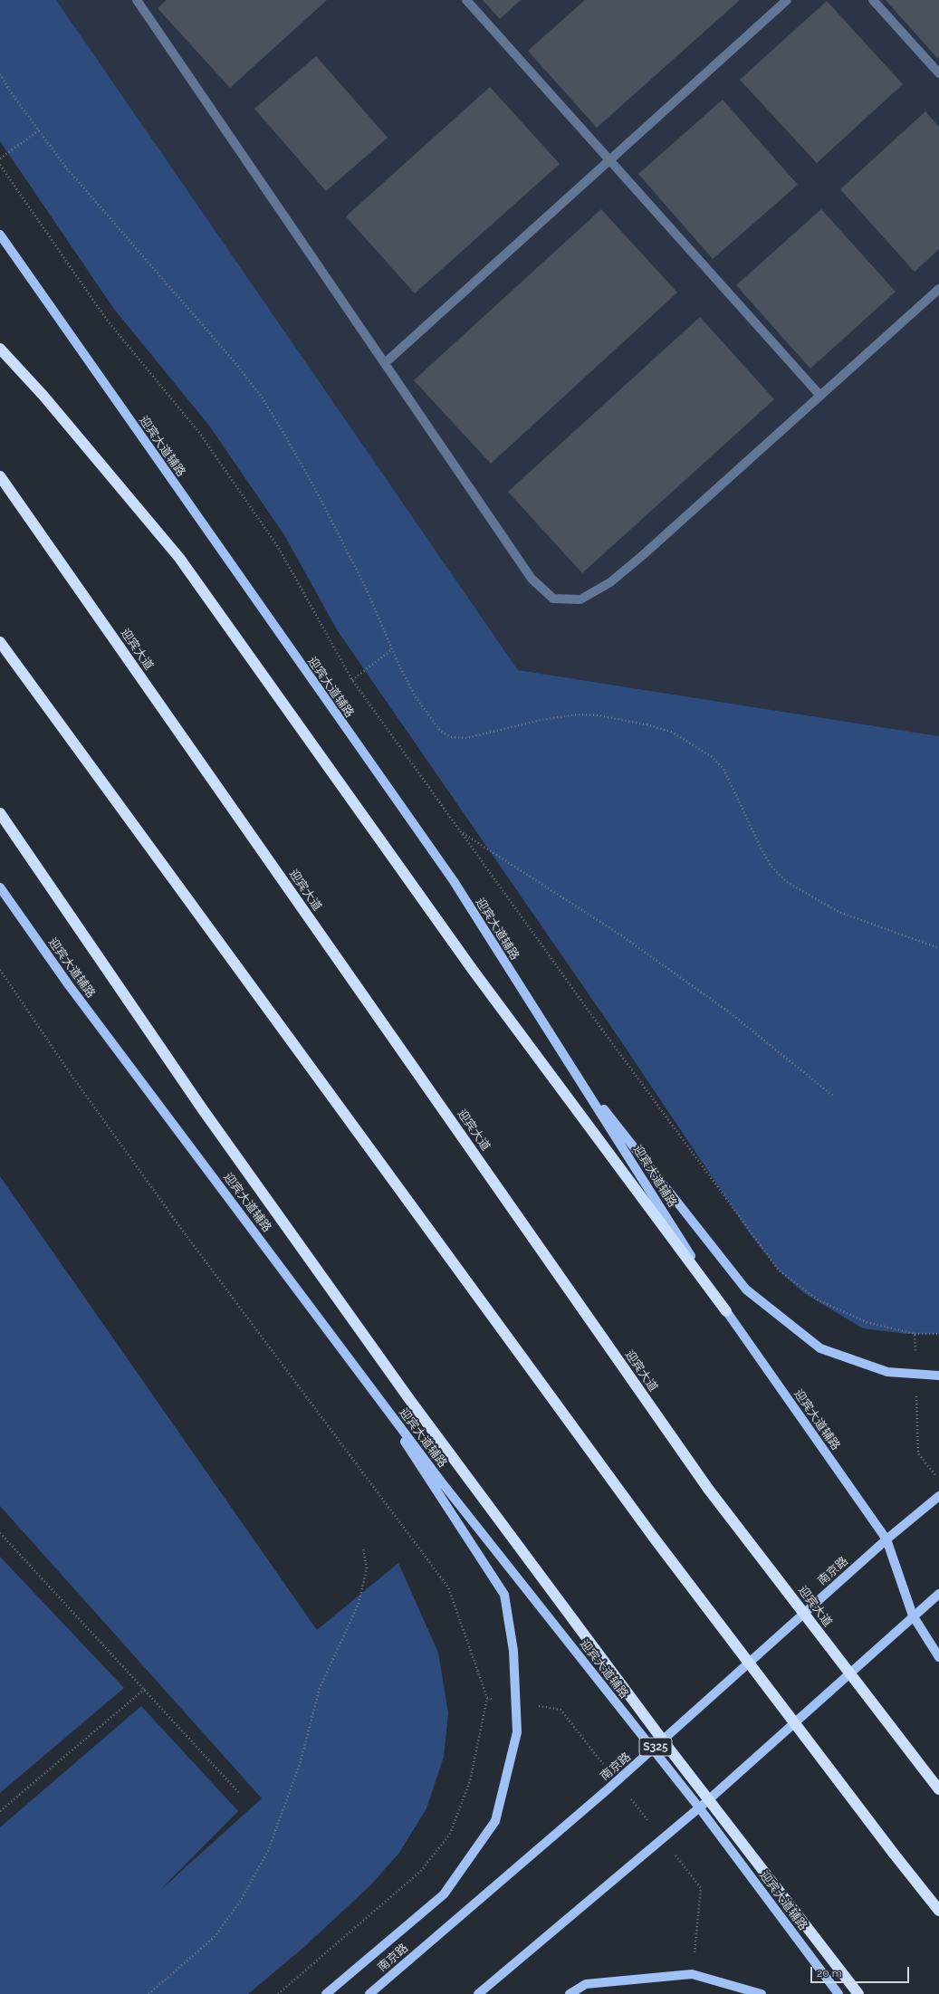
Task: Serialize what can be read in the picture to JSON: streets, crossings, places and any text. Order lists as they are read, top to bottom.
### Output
{
  "streets": {
    "highway": ["迎宾大道"],
    "main road": ["迎宾大道辅路", "南京路", "S325"]
  },
  "crossings": [
    ["迎宾大道辅路", "南京路"]
  ],
  "scale_bar": "20 m"
}
